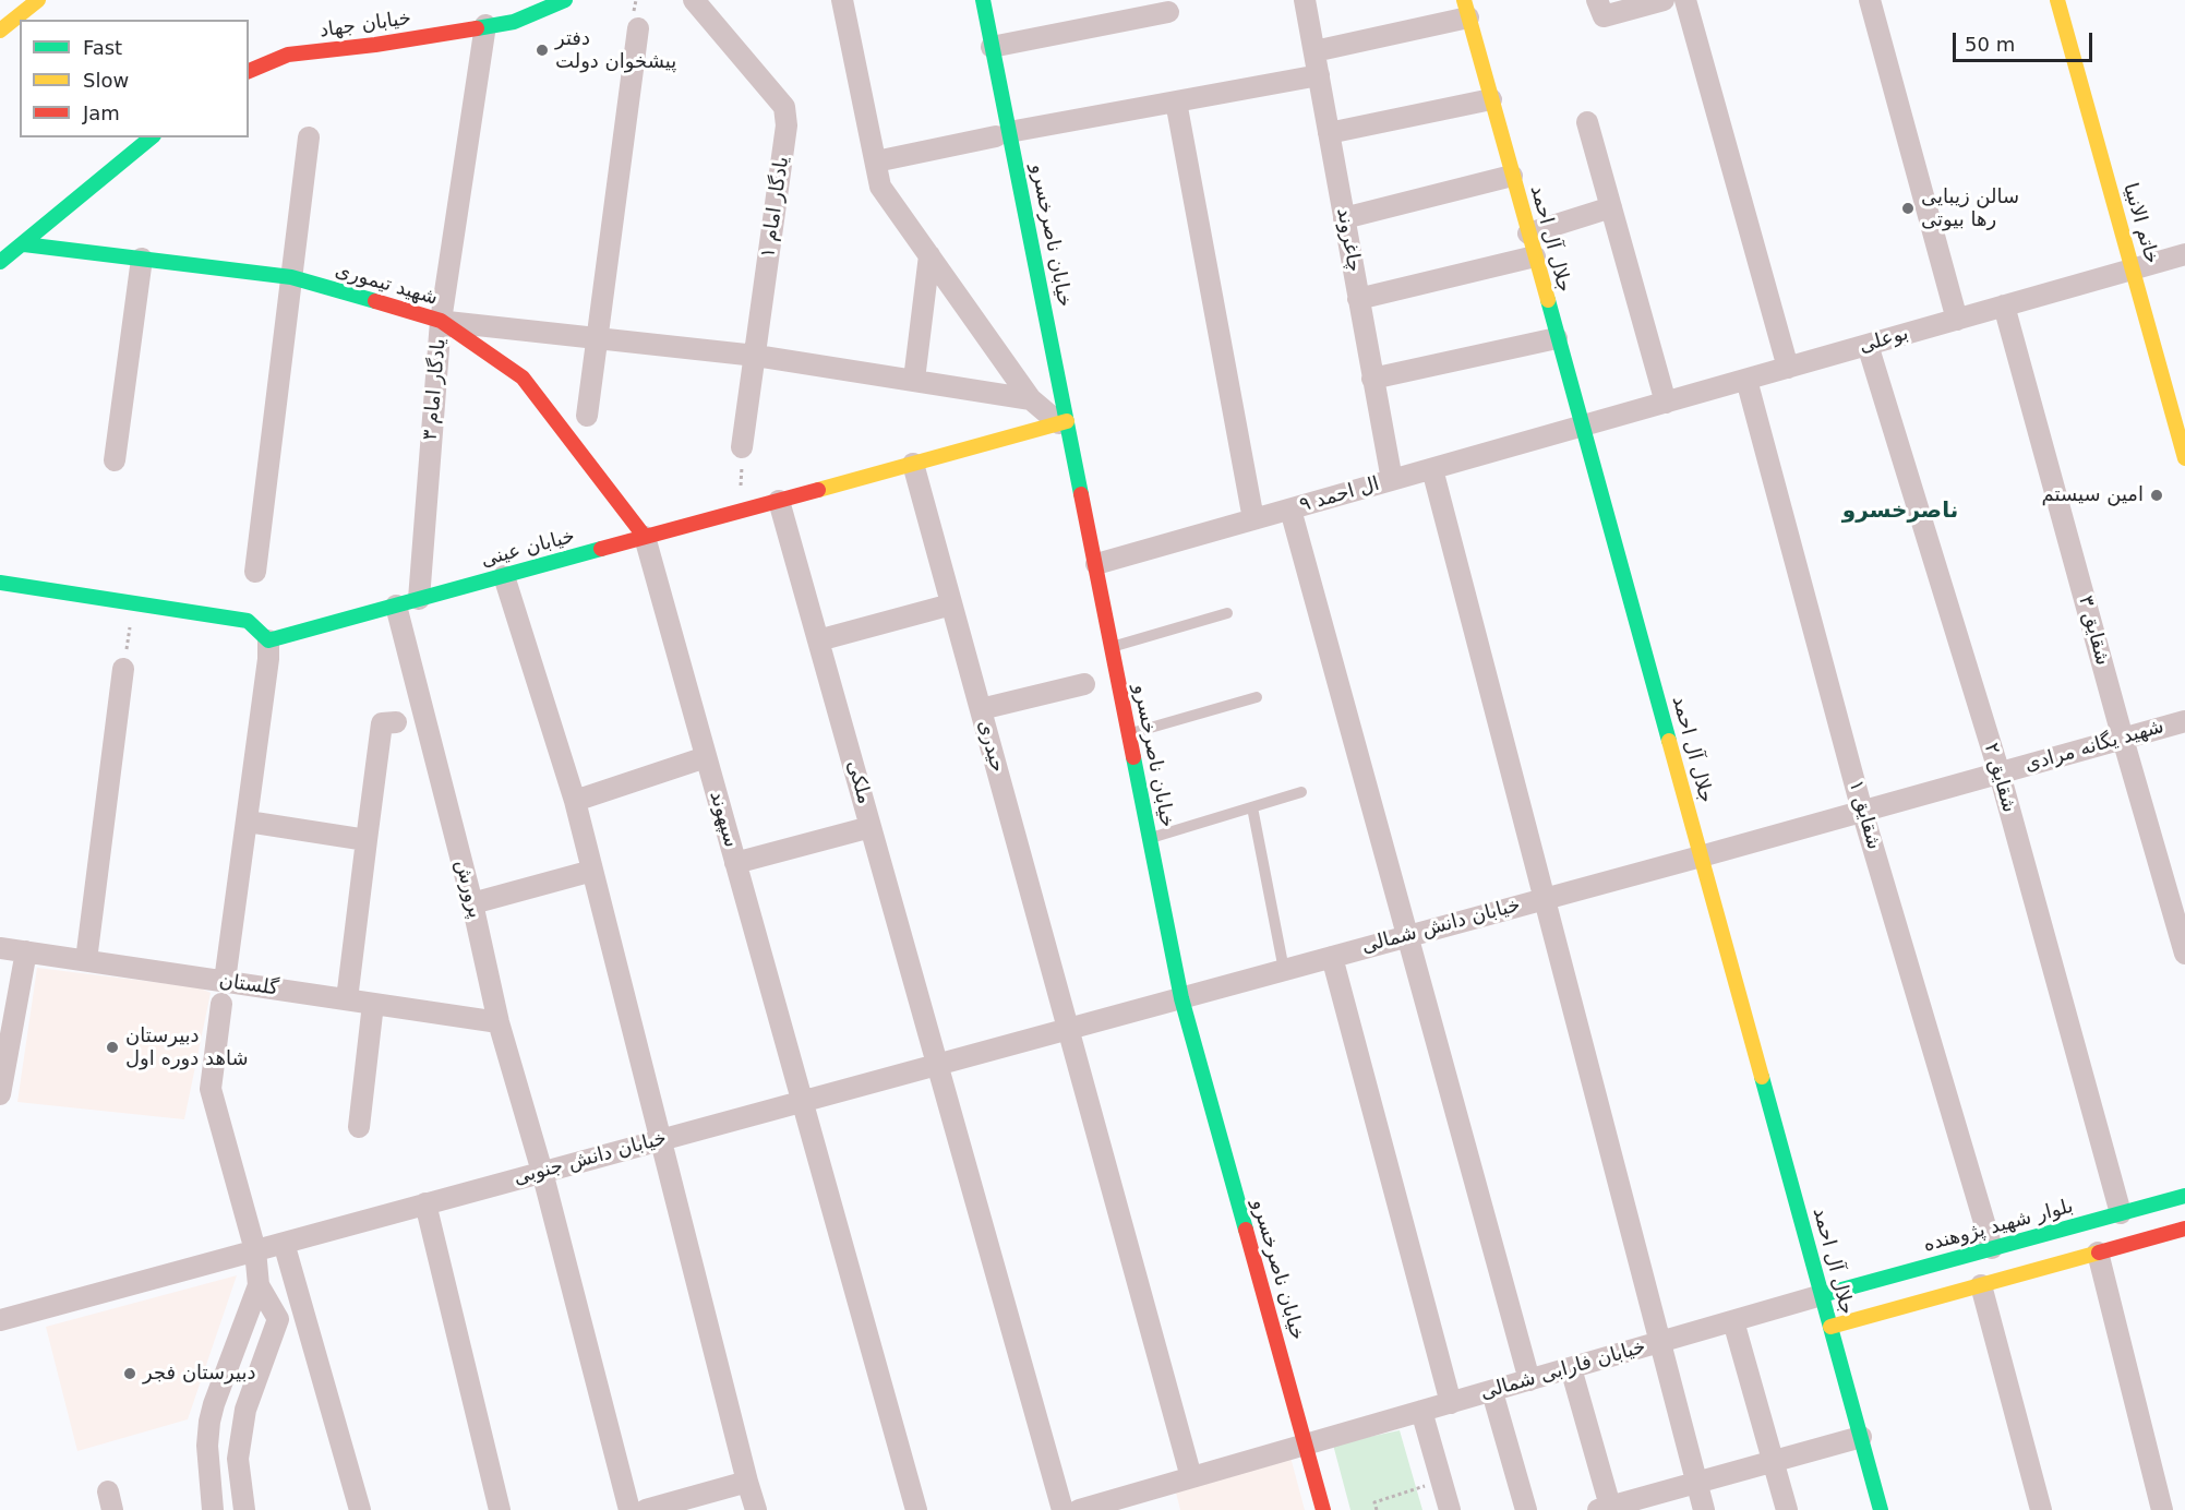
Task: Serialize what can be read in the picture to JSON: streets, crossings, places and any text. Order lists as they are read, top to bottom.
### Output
{
  "streets": {
    "street": [
      "خیابان جهاد",
      "یادگار امام ۱",
      "خاتم الانبیا",
      "خیابان ناصرخسرو",
      "جلال آل احمد",
      "چاغروند",
      "شهید تیموری",
      "بوعلی",
      "یادگار امام ۳",
      "ال احمد ۹",
      "خیابان عینی",
      "شقایق ۳",
      "حیدری",
      "شهید یگانه مرادی",
      "شقایق ۲",
      "ملکی",
      "شقایق ۱",
      "سپهوند",
      "پرورش",
      "خیابان دانش شمالی",
      "گلستان",
      "خیابان دانش جنوبی",
      "بلوار شهید پژوهنده",
      "خیابان فارابی شمالی"
    ]
  },
  "crossings": [
    ["خیابان جهاد", "یادگار امام ۳"],
    ["خاتم الانبیا", "بوعلی"],
    ["خیابان ناصرخسرو", "ال احمد ۹"],
    ["خیابان ناصرخسرو", "خیابان عینی"],
    ["خیابان ناصرخسرو", "خیابان دانش شمالی"],
    ["خیابان ناصرخسرو", "خیابان دانش جنوبی"],
    ["خیابان ناصرخسرو", "خیابان فارابی شمالی"],
    ["جلال آل احمد", "بوعلی"],
    ["جلال آل احمد", "ال احمد ۹"],
    ["جلال آل احمد", "شهید یگانه مرادی"],
    ["جلال آل احمد", "خیابان دانش شمالی"],
    ["جلال آل احمد", "بلوار شهید پژوهنده"],
    ["جلال آل احمد", "خیابان فارابی شمالی"],
    ["چاغروند", "ال احمد ۹"],
    ["شهید تیموری", "یادگار امام ۳"],
    ["شهید تیموری", "خیابان عینی"],
    ["شهید تیموری", "سپهوند"],
    ["بوعلی", "ال احمد ۹"],
    ["بوعلی", "شقایق ۳"],
    ["بوعلی", "شقایق ۲"],
    ["بوعلی", "شقایق ۱"],
    ["یادگار امام ۳", "خیابان عینی"],
    ["خیابان عینی", "حیدری"],
    ["خیابان عینی", "ملکی"],
    ["خیابان عینی", "سپهوند"],
    ["خیابان عینی", "پرورش"],
    ["شقایق ۳", "شهید یگانه مرادی"],
    ["حیدری", "خیابان دانش جنوبی"],
    ["حیدری", "خیابان فارابی شمالی"],
    ["شهید یگانه مرادی", "شقایق ۲"],
    ["شهید یگانه مرادی", "شقایق ۱"],
    ["شهید یگانه مرادی", "خیابان دانش شمالی"],
    ["شقایق ۲", "بلوار شهید پژوهنده"],
    ["ملکی", "خیابان دانش جنوبی"],
    ["شقایق ۱", "بلوار شهید پژوهنده"],
    ["سپهوند", "خیابان دانش جنوبی"],
    ["پرورش", "گلستان"],
    ["پرورش", "خیابان دانش جنوبی"],
    ["خیابان دانش شمالی", "خیابان دانش جنوبی"],
    ["بلوار شهید پژوهنده", "خیابان فارابی شمالی"]
  ],
  "districts": ["ناصرخسرو"],
  "places": [
    "دفتر پیشخوان دولت",
    "سالن زیبایی رها بیوتی",
    "امین سیستم",
    "دبیرستان شاهد دوره اول",
    "دبیرستان فجر"
  ],
  "legend": ["Fast", "Slow", "Jam"],
  "scale_bar": "50 m"
}
